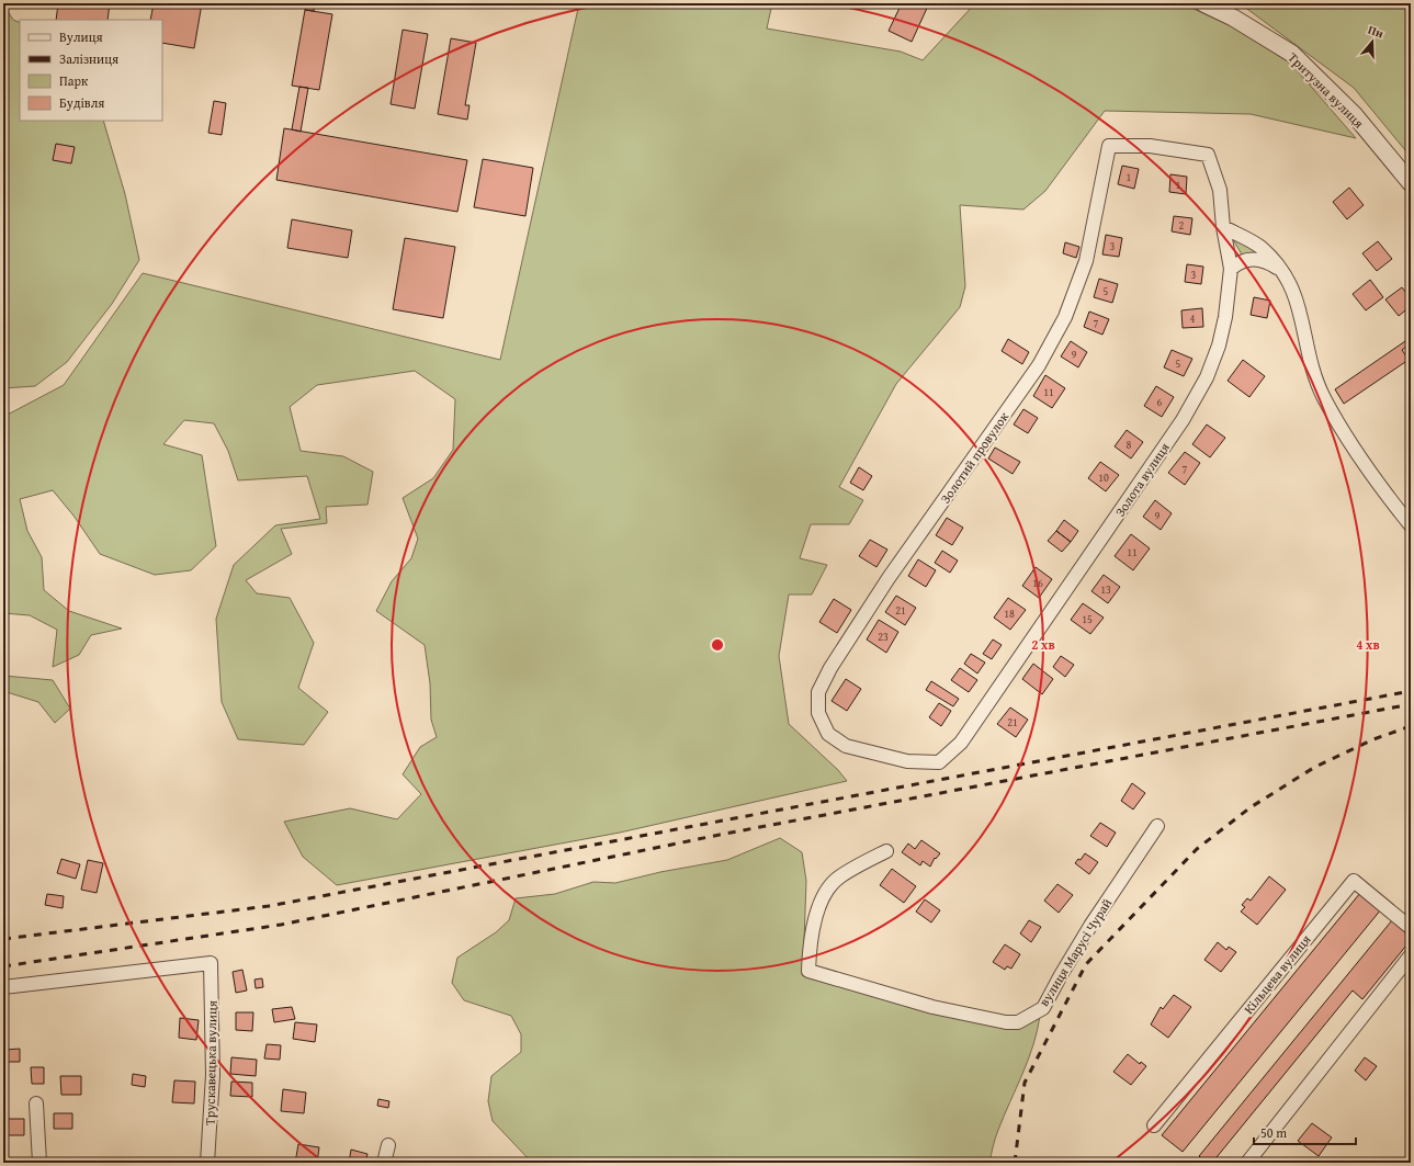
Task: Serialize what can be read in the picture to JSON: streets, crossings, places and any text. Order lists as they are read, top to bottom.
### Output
{
  "streets": {
    "street": [
      "Тритузна вулиця",
      "Золотий провулок",
      "Золота вулиця",
      "вулиця Марусі Чурай",
      "Кільцева вулиця",
      "Трускавецька вулиця"
    ]
  },
  "crossings": [
    ["Золотий провулок", "Золота вулиця"]
  ],
  "house_numbers": [
    "1",
    "1",
    "2",
    "3",
    "3",
    "5",
    "4",
    "7",
    "9",
    "5",
    "11",
    "6",
    "8",
    "7",
    "10",
    "9",
    "11",
    "16",
    "13",
    "21",
    "18",
    "15",
    "23",
    "21"
  ],
  "legend": [
    "Вулиця",
    "Залізниця",
    "Парк",
    "Будівля"
  ],
  "scale_bar": "50 m",
  "north": "top",
  "rings": ["2 хв", "4 хв"]
}
